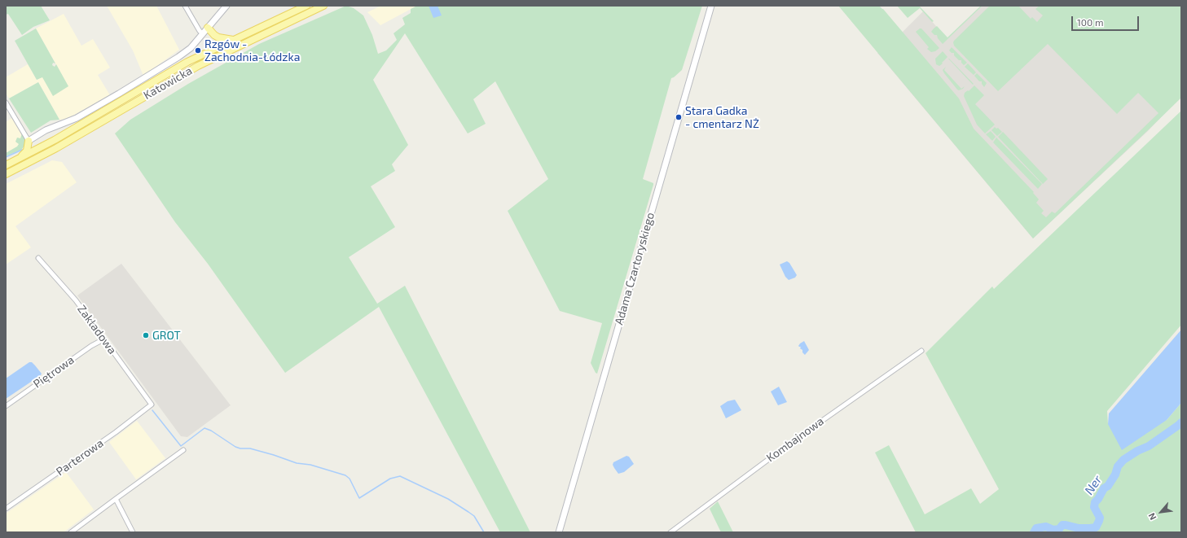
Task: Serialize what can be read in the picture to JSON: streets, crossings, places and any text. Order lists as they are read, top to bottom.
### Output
{
  "streets": {
    "main road": ["Katowicka"],
    "street": [
      "Adama Czartoryskiego",
      "Zakładowa",
      "Piętrowa",
      "Kombajnowa",
      "Parterowa"
    ]
  },
  "crossings": [
    ["Zakładowa", "Piętrowa"],
    ["Zakładowa", "Parterowa"]
  ],
  "water": ["Ner"],
  "places": ["Rzgów - Zachodnia-Łódzka", "Stara Gadka - cmentarz NŻ", "GROT"],
  "scale_bar": "100 m",
  "north": "bottom left"
}
